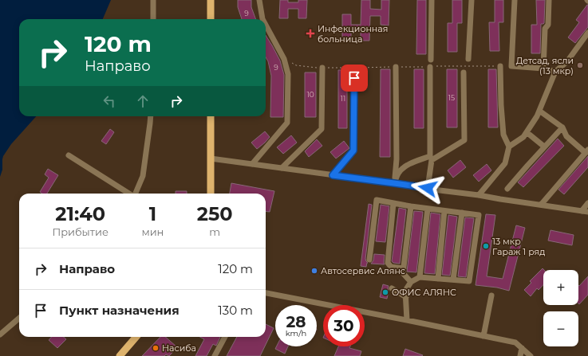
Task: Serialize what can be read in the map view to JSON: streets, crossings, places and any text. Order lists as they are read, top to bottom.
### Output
{
  "places": {
    "health": ["Инфекционная больница"],
    "other": [
      "Детсад, ясли (13 мкр)",
      "13 мкр Гараж 1 ряд",
      "Автосервис Алянс",
      "ОФИС АЛЯНС",
      "Насиба"
    ]
  },
  "house_numbers": [
    "9",
    "9",
    "10",
    "15",
    "11"
  ],
  "page": {
    "turn": ["120 m", "Направо"],
    "eta": [
      "21:40",
      "Прибытие",
      "1",
      "мин",
      "250",
      "m"
    ],
    "list": [
      {
        "name": "Направо",
        "value": "120 m"
      },
      {
        "name": "Пункт назначения",
        "value": "130 m"
      }
    ],
    "map_buttons": ["+", "−"],
    "speed": "28 km/h",
    "limit": "30"
  }
}
